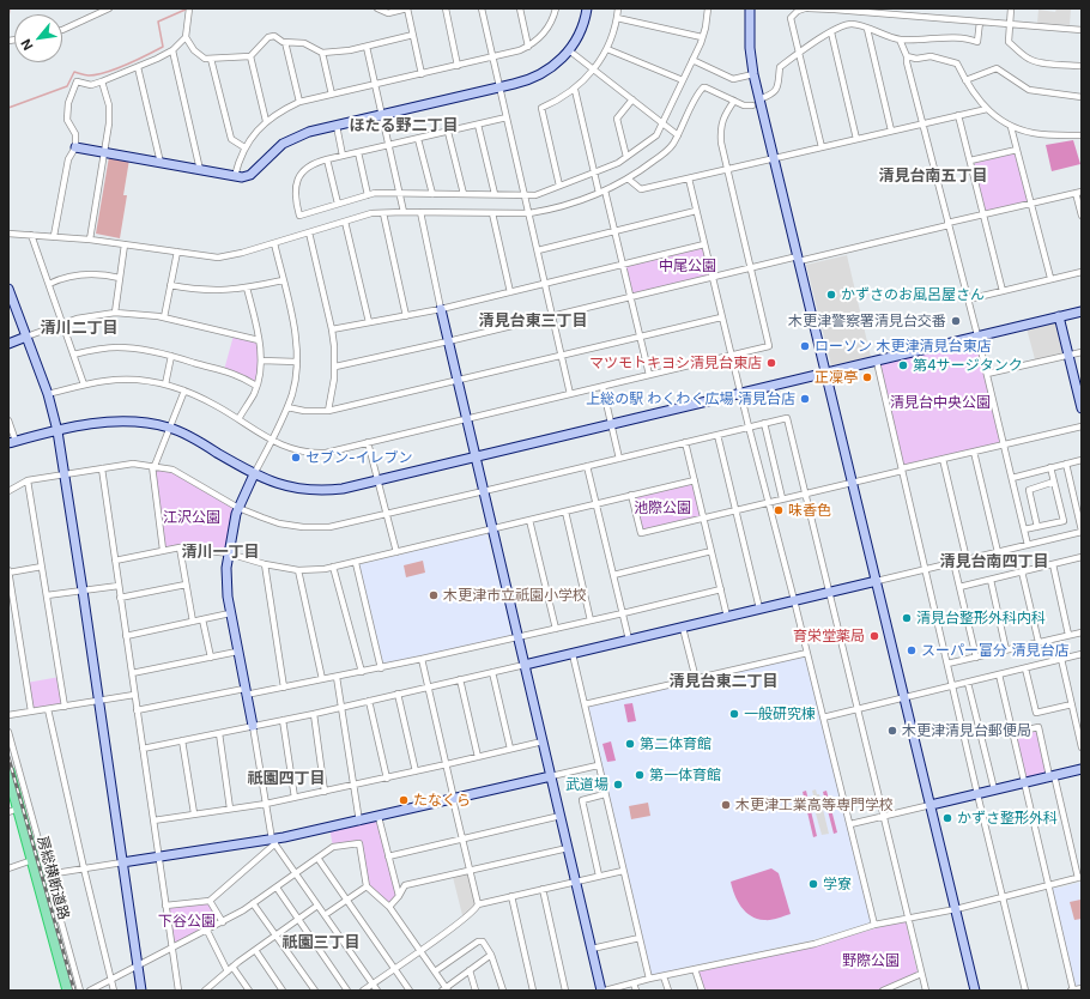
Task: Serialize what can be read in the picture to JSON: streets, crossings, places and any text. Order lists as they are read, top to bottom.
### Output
{
  "streets": {
    "highway": ["房総横断道路"]
  },
  "districts": [
    "ほたる野二丁目",
    "清見台南五丁目",
    "清見台東三丁目",
    "清川二丁目",
    "清川一丁目",
    "清見台南四丁目",
    "清見台東二丁目",
    "祇園四丁目",
    "祇園三丁目"
  ],
  "parks": [
    "中尾公園",
    "清見台中央公園",
    "池際公園",
    "江沢公園",
    "下谷公園",
    "野際公園"
  ],
  "places": [
    "かずさのお風呂屋さん",
    "木更津警察署清見台交番",
    "ローソン 木更津清見台東店",
    "マツモトキヨシ清見台東店",
    "第4サージタンク",
    "正凜亭",
    "上総の駅 わくわく広場 清見台店",
    "セブン-イレブン",
    "味香色",
    "木更津市立祇園小学校",
    "清見台整形外科内科",
    "育栄堂薬局",
    "スーパー富分 清見台店",
    "一般研究棟",
    "木更津清見台郵便局",
    "第二体育館",
    "第一体育館",
    "武道場",
    "たなくら",
    "木更津工業高等専門学校",
    "かずさ整形外科",
    "学寮"
  ],
  "north": "bottom left"
}
